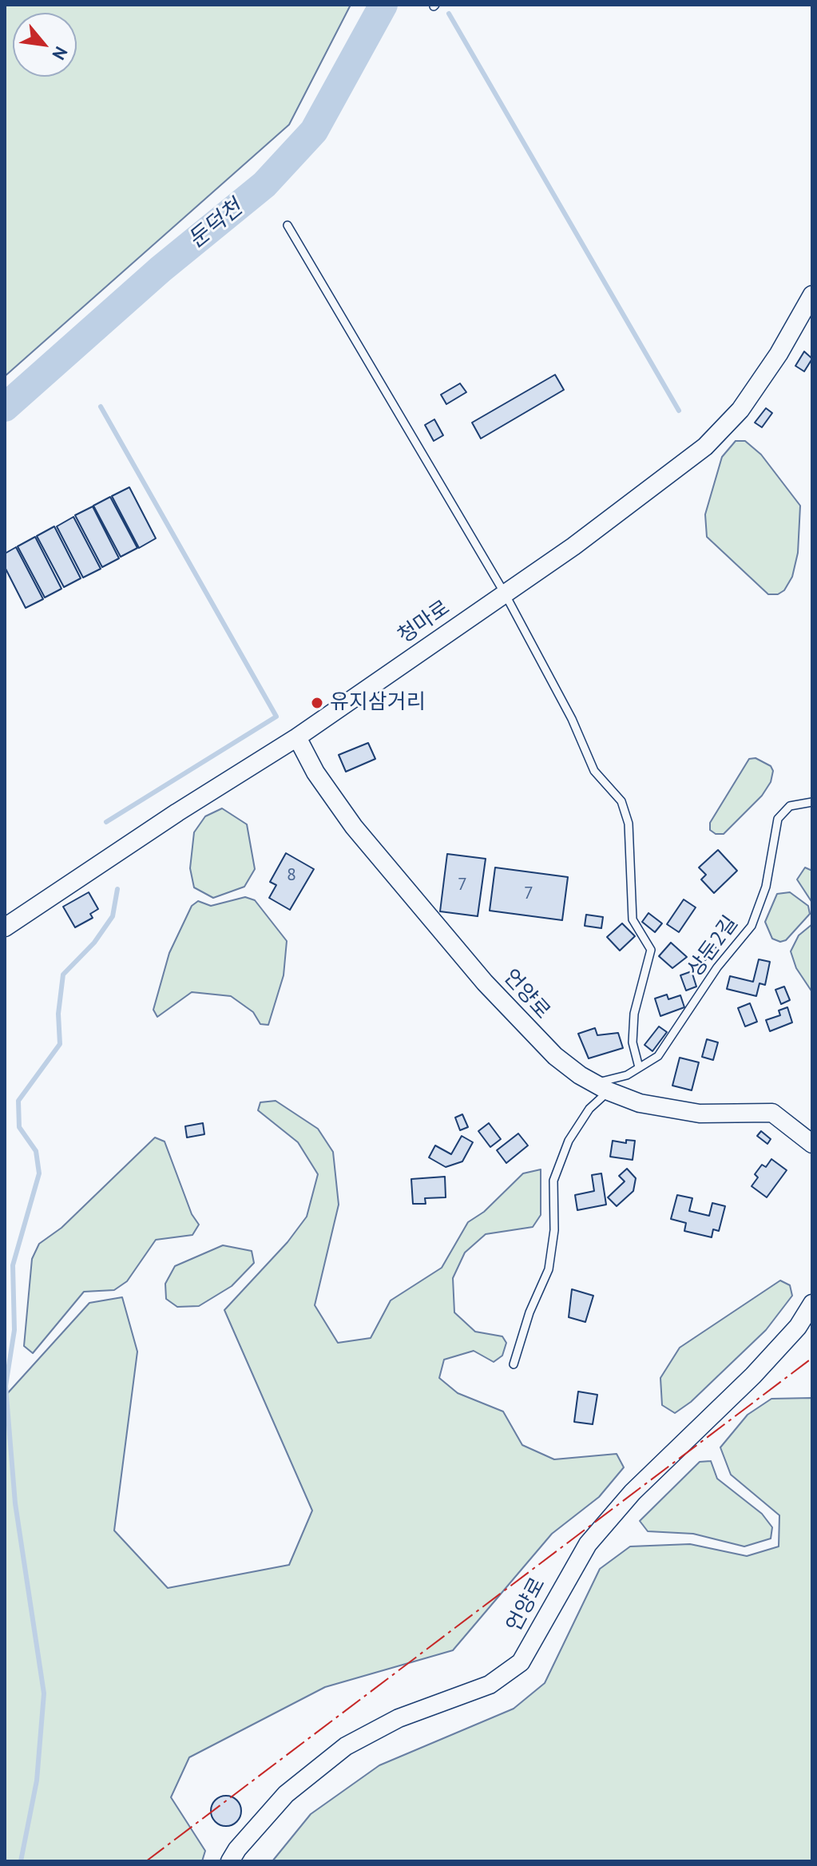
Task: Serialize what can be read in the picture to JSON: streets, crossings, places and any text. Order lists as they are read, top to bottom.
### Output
{
  "streets": {
    "street": ["청마로", "언양로"],
    "lane": ["상둔2길"]
  },
  "crossings": [
    ["청마로", "언양로"],
    ["상둔2길", "언양로"]
  ],
  "water": ["둔덕천"],
  "places": ["유지삼거리"],
  "house_numbers": ["8", "7", "7"],
  "north": "bottom right"
}
